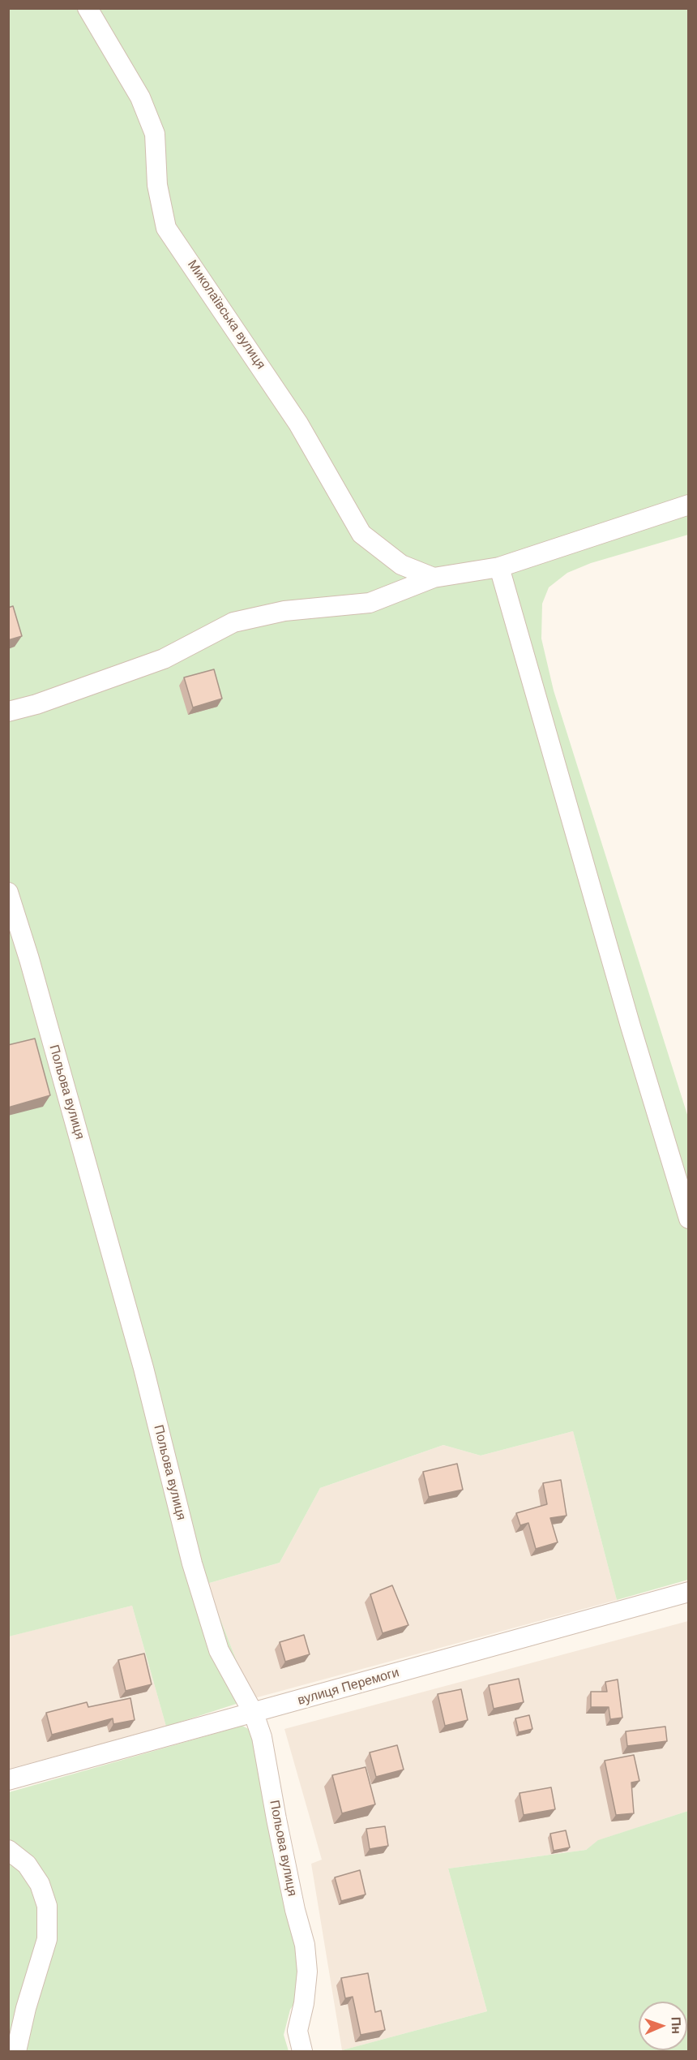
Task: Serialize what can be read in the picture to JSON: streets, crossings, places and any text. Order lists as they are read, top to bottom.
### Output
{
  "streets": {
    "street": ["Миколаївська вулиця", "Польова вулиця", "вулиця Перемоги"]
  },
  "crossings": [
    ["Польова вулиця", "вулиця Перемоги"]
  ],
  "north": "right"
}
